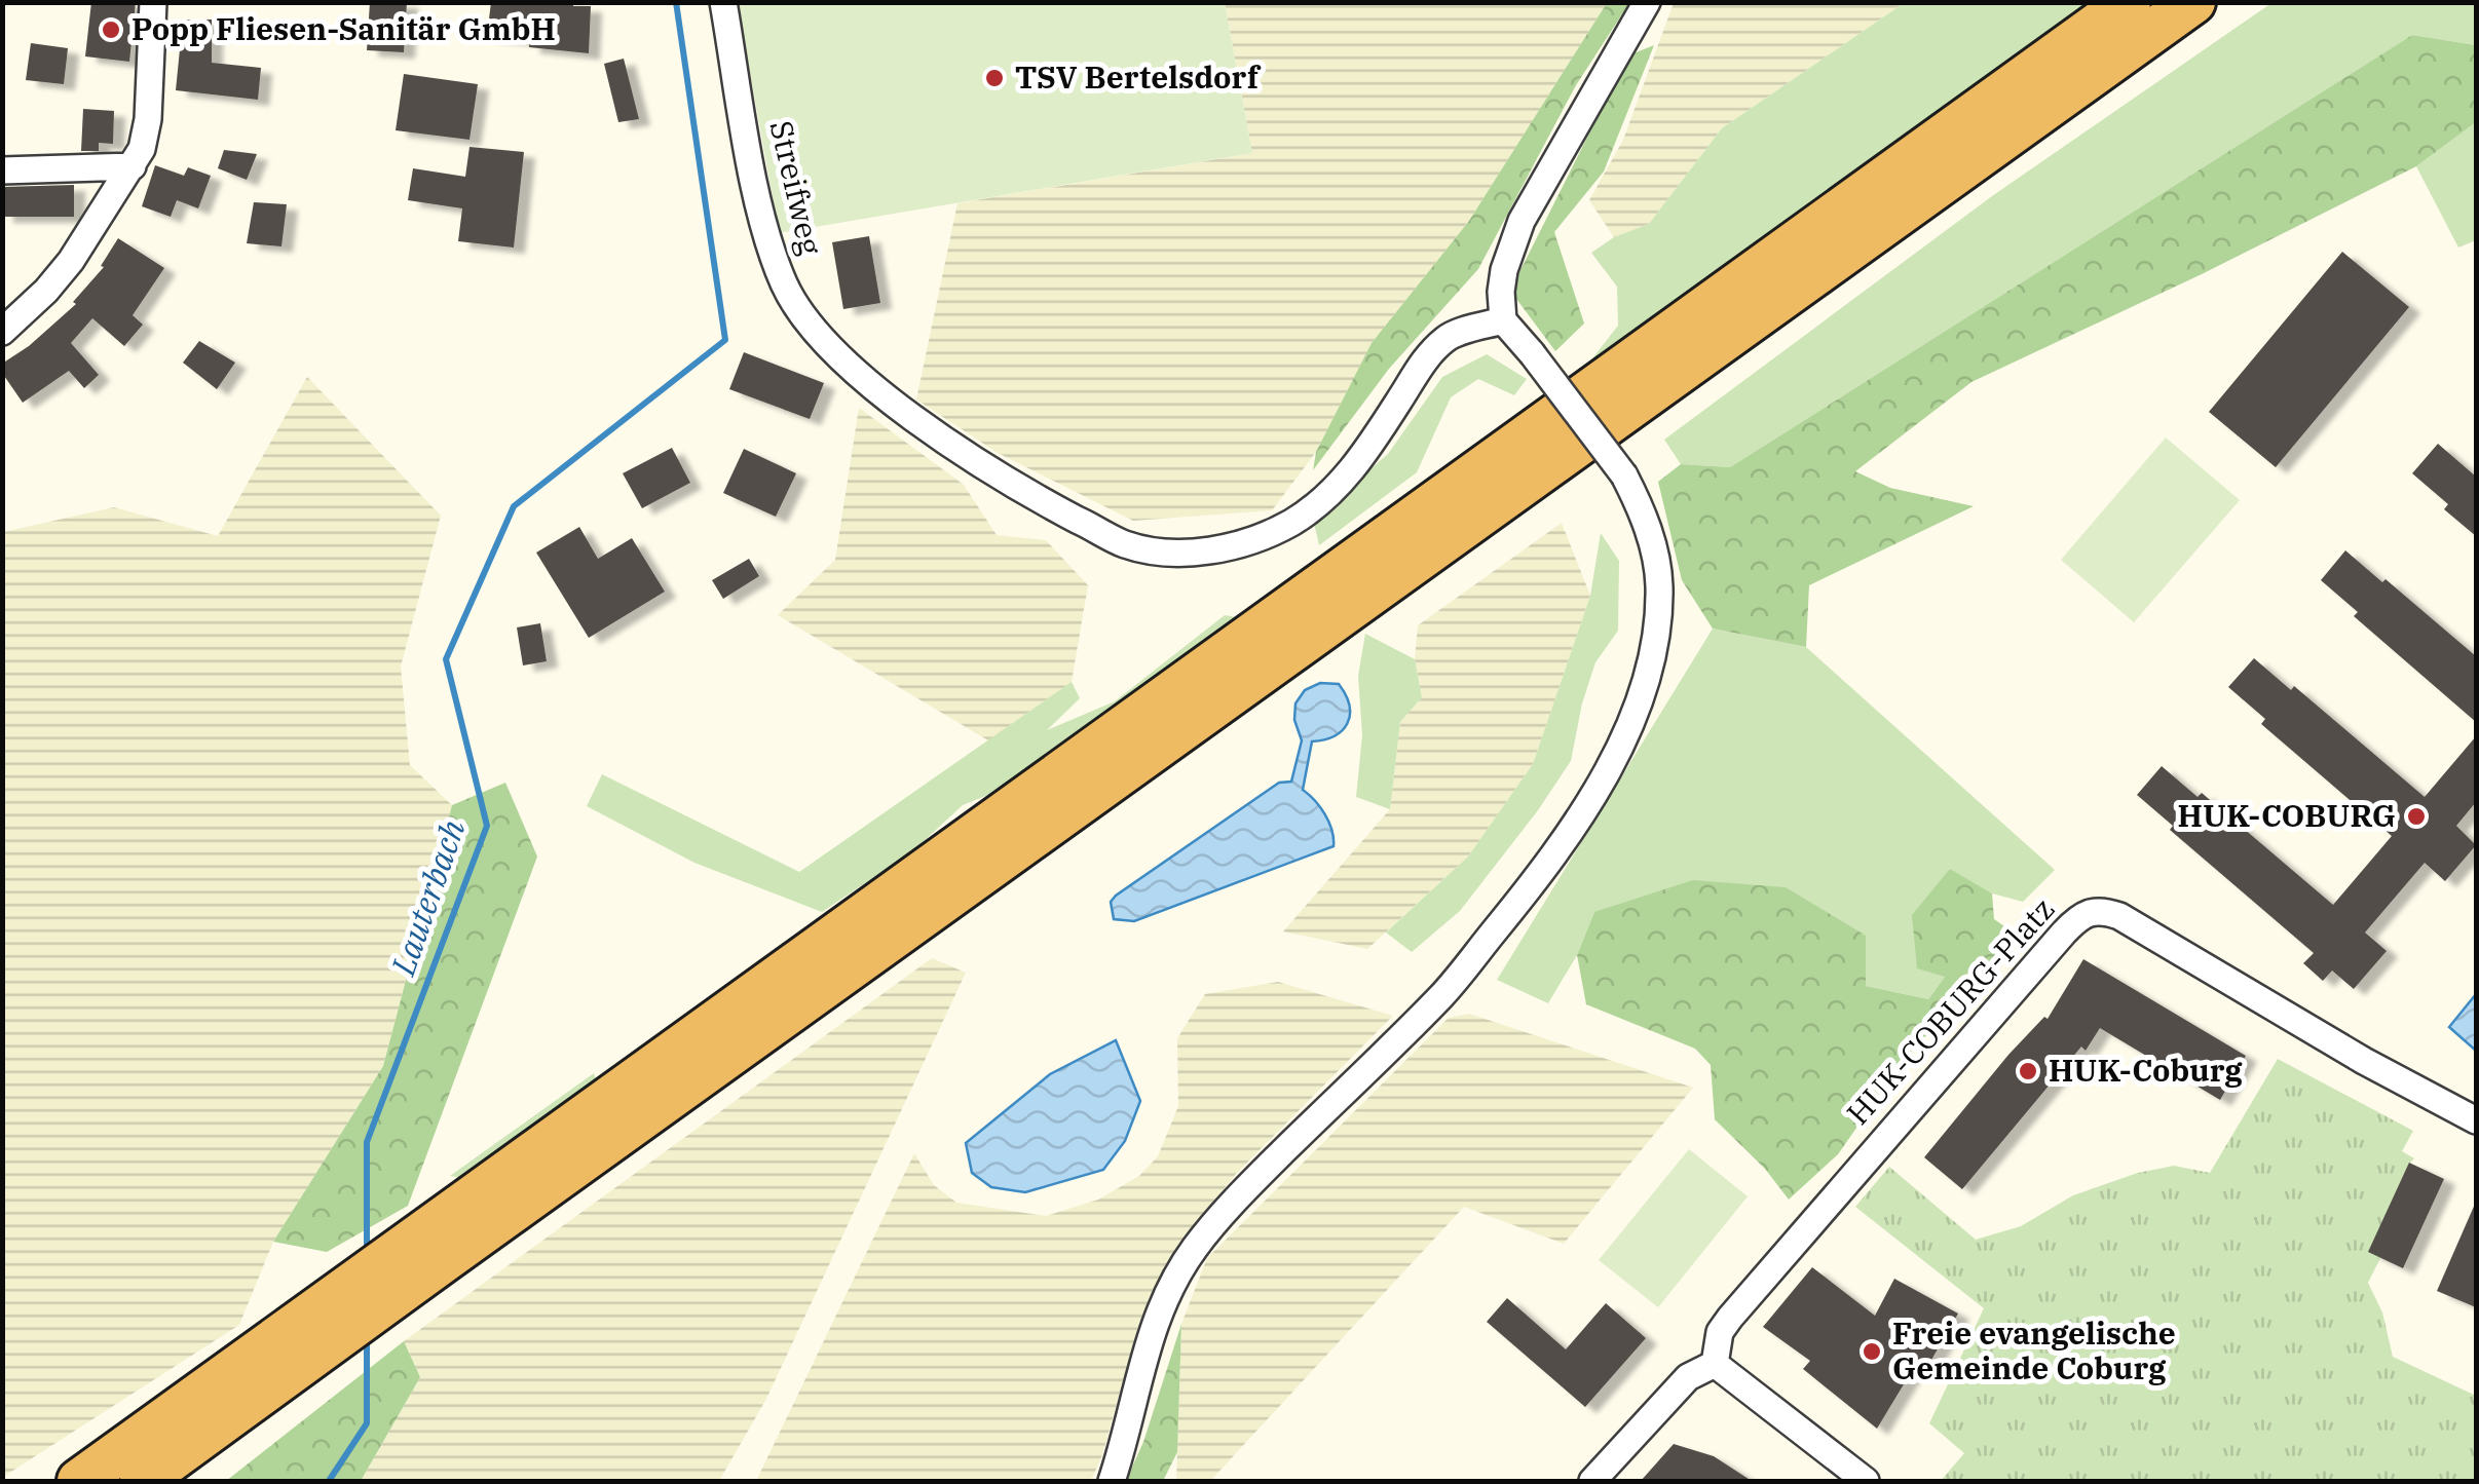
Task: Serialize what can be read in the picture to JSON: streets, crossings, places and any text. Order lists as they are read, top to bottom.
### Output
{
  "streets": {
    "street": ["Streifweg", "HUK-COBURG-Platz"]
  },
  "water": ["Lauterbach"],
  "places": [
    "Popp Fliesen-Sanitär GmbH",
    "TSV Bertelsdorf",
    "HUK-COBURG",
    "HUK-Coburg",
    "Freie evangelische Gemeinde Coburg"
  ]
}
